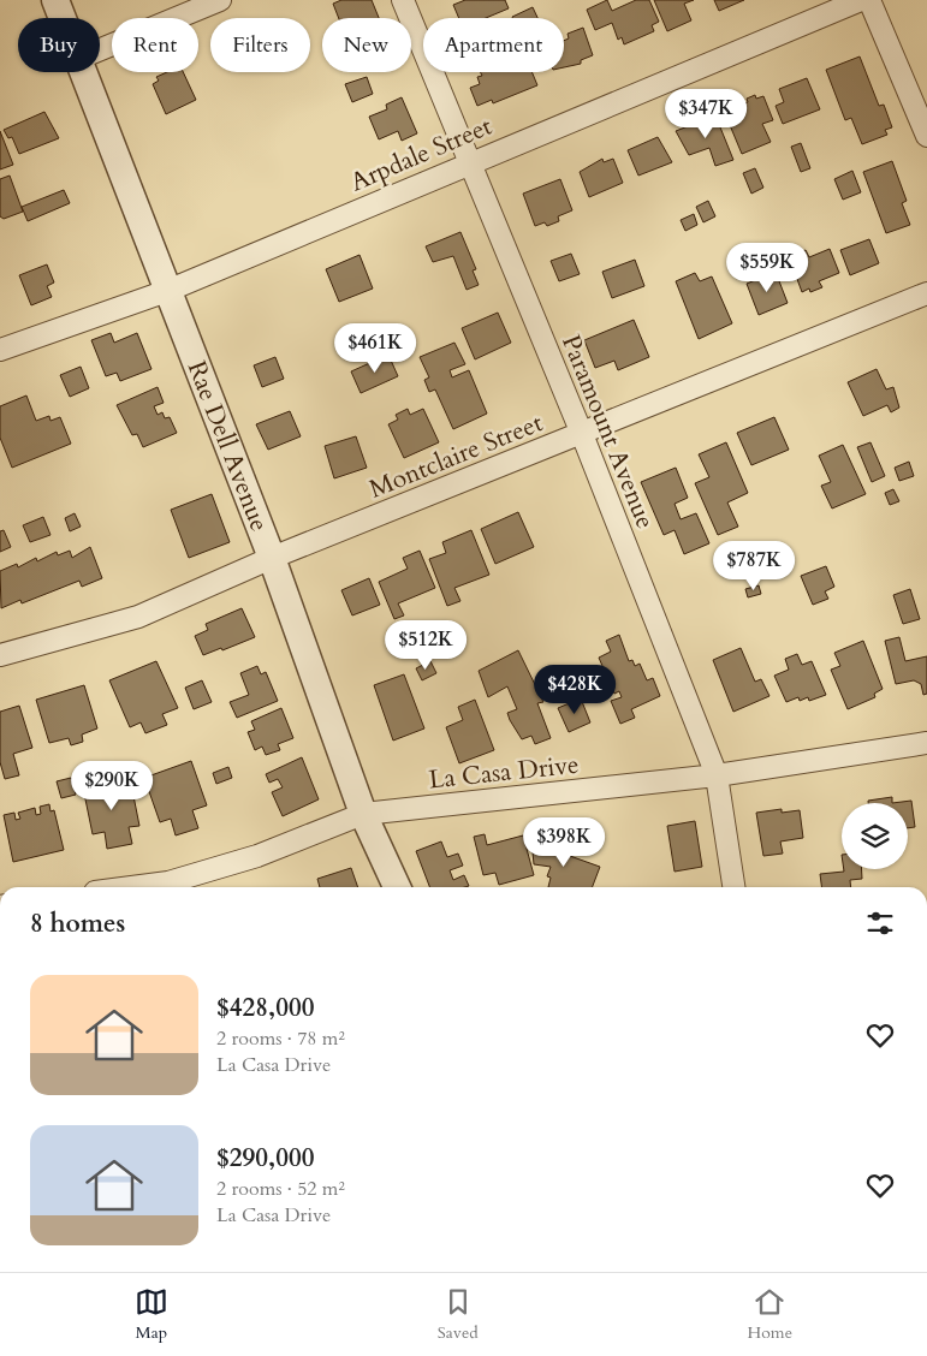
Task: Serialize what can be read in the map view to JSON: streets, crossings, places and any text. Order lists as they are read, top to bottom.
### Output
{
  "streets": {
    "street": [
      "Arpdale Street",
      "Paramount Avenue",
      "Rae Dell Avenue",
      "Montclaire Street",
      "La Casa Drive"
    ]
  },
  "crossings": [
    ["Arpdale Street", "Paramount Avenue"],
    ["Arpdale Street", "Rae Dell Avenue"],
    ["Paramount Avenue", "Montclaire Street"],
    ["Paramount Avenue", "La Casa Drive"],
    ["Rae Dell Avenue", "Montclaire Street"],
    ["Rae Dell Avenue", "La Casa Drive"]
  ],
  "page": {
    "chip": [
      "Buy",
      "Rent",
      "Filters",
      "New",
      "Apartment"
    ],
    "price": [
      "$347K",
      "$559K",
      "$461K",
      "$787K",
      "$512K",
      "$428K",
      "$290K",
      "$398K"
    ],
    "heading": "8 homes",
    "list": [
      {
        "name": "$428,000",
        "note": "2 rooms · 78 m² · La Casa Drive"
      },
      {
        "name": "$290,000",
        "note": "2 rooms · 52 m² · La Casa Drive"
      }
    ],
    "tabs": ["Map", "Saved", "Home"]
  }
}
